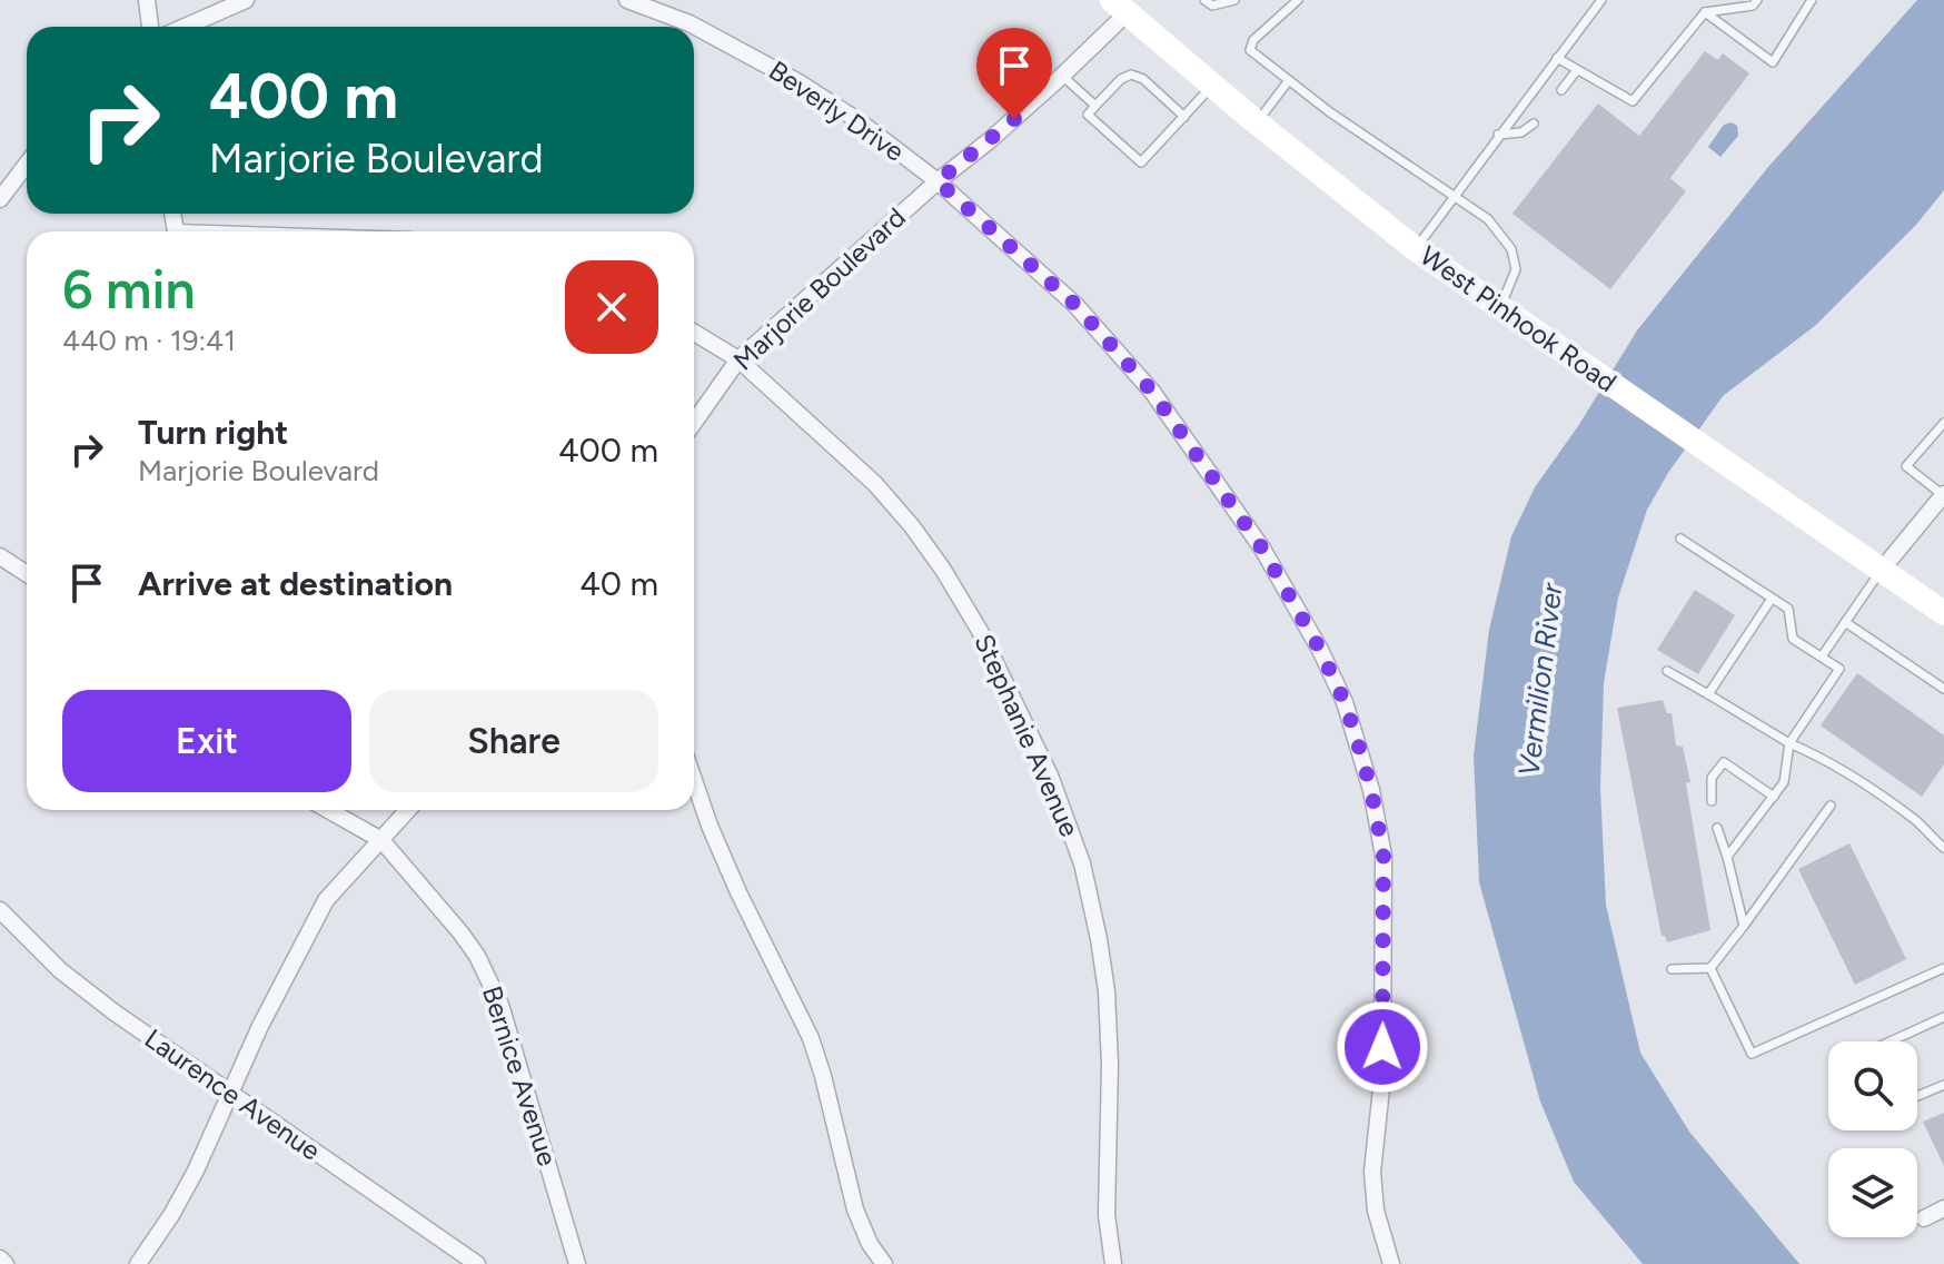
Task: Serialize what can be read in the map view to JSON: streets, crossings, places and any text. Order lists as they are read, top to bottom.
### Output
{
  "streets": {
    "main road": ["West Pinhook Road"],
    "street": [
      "Beverly Drive",
      "Marjorie Boulevard",
      "Stephanie Avenue",
      "Bernice Avenue",
      "Laurence Avenue"
    ]
  },
  "crossings": [
    ["Beverly Drive", "Marjorie Boulevard"],
    ["Marjorie Boulevard", "West Pinhook Road"],
    ["Marjorie Boulevard", "Stephanie Avenue"]
  ],
  "water": ["Vermilion River"],
  "page": {
    "turn": ["400 m", "Marjorie Boulevard"],
    "heading": ["6 min", "440 m · 19:41"],
    "list": [
      {
        "name": "Turn right",
        "note": "Marjorie Boulevard",
        "value": "400 m"
      },
      {
        "name": "Arrive at destination",
        "value": "40 m"
      }
    ],
    "buttons": ["Exit", "Share"]
  }
}
